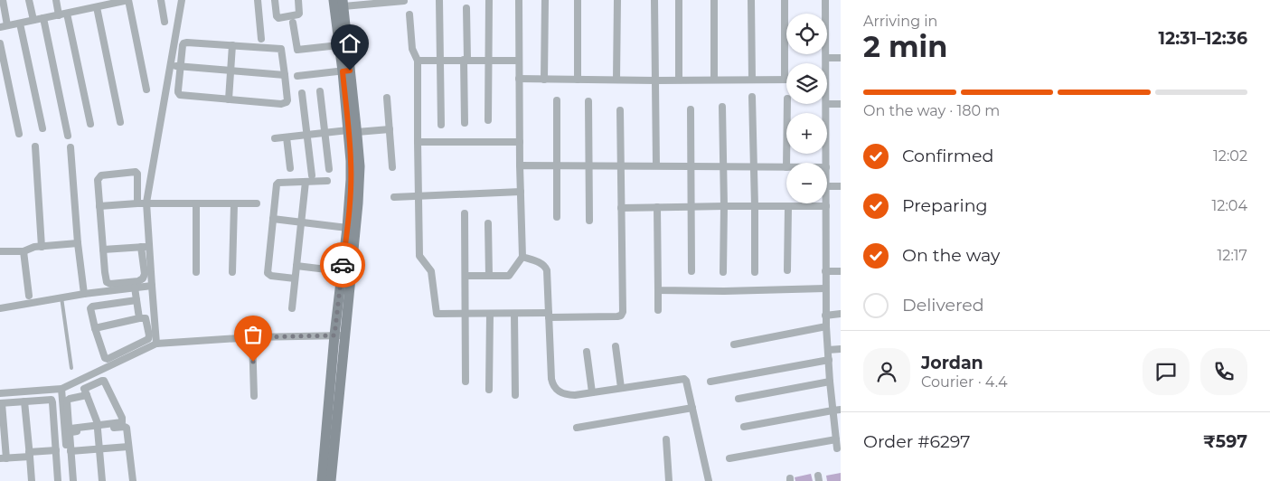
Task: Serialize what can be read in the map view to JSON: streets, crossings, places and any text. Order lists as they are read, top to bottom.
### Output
{
  "page": {
    "heading": ["2 min", "Arriving in", "12:31–12:36"],
    "panel": [
      "Jordan",
      "Courier · 4.4",
      "Order #6297",
      "₹597"
    ],
    "map_buttons": ["+", "−"],
    "bar": "On the way · 180 m",
    "list": [
      ["Confirmed", "12:02"],
      ["Preparing", "12:04"],
      ["On the way", "12:17"],
      "Delivered"
    ]
  }
}
